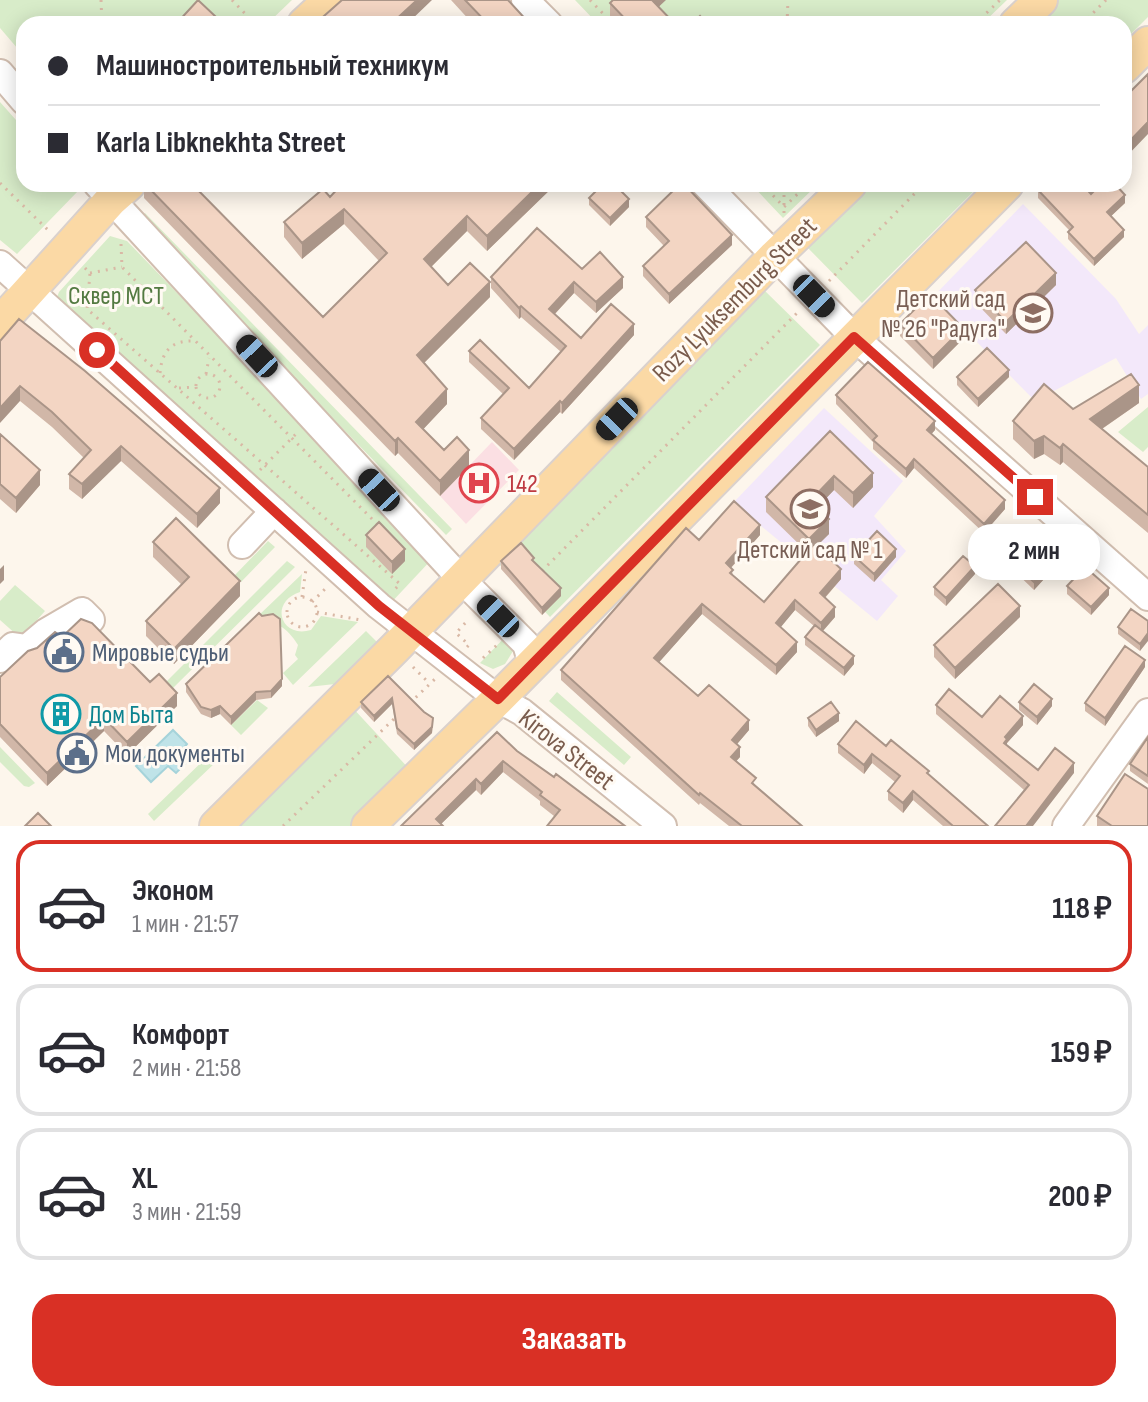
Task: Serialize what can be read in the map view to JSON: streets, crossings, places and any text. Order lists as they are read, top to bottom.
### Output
{
  "streets": {
    "main road": ["Rozy Lyuksemburg Street"],
    "street": ["Kirova Street"]
  },
  "crossings": [
    ["Rozy Lyuksemburg Street", "Kirova Street"]
  ],
  "parks": ["Сквер МСТ"],
  "places": {
    "school or university": ["Детский сад № 26 \"Радуга\"", "Детский сад № 1"],
    "hospital": ["142"],
    "public building": ["Мировые судьи", "Мои документы"],
    "building": ["Дом Быта"]
  },
  "page": {
    "banner": ["Машиностроительный техникум", "Karla Libknekhta Street"],
    "bubble": "2 мин",
    "list": [
      {
        "name": "Эконом",
        "note": "1 мин · 21:57",
        "value": "118 ₽"
      },
      {
        "name": "Комфорт",
        "note": "2 мин · 21:58",
        "value": "159 ₽"
      },
      {
        "name": "XL",
        "note": "3 мин · 21:59",
        "value": "200 ₽"
      }
    ],
    "buttons": "Заказать"
  }
}
